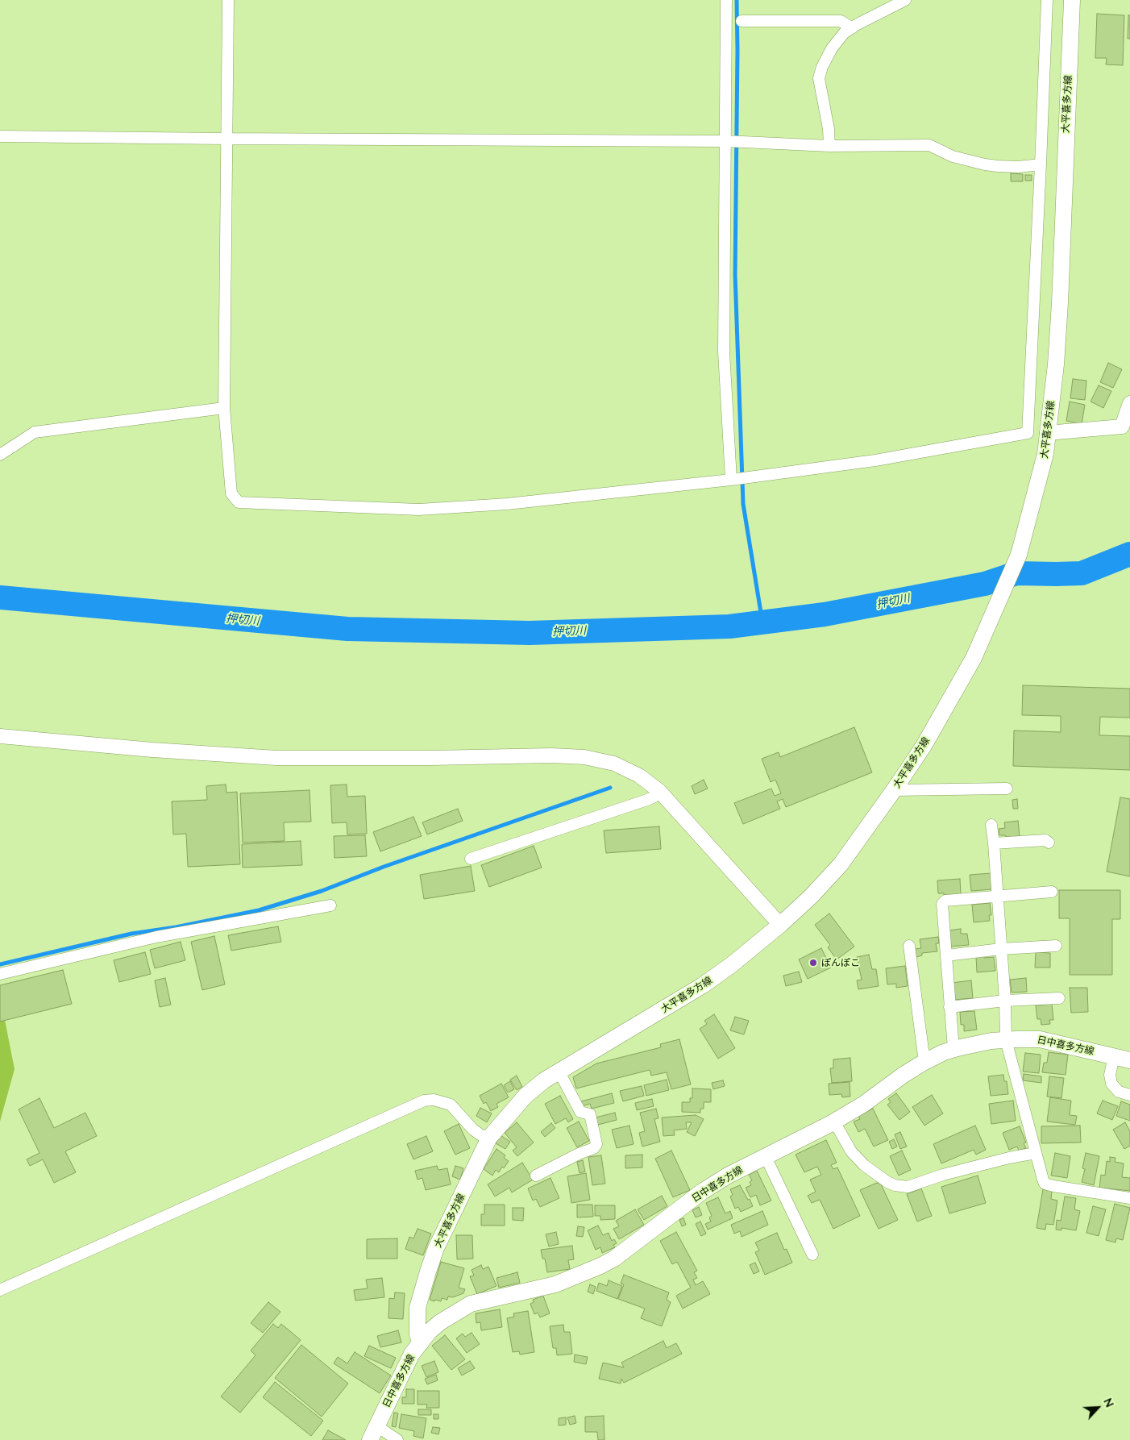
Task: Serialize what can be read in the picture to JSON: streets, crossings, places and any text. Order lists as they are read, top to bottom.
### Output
{
  "streets": {
    "main road": ["大平喜多方線", "日中喜多方線"]
  },
  "crossings": [
    ["大平喜多方線", "日中喜多方線"]
  ],
  "water": ["押切川"],
  "places": ["ぽんぽこ"],
  "north": "top right"
}
